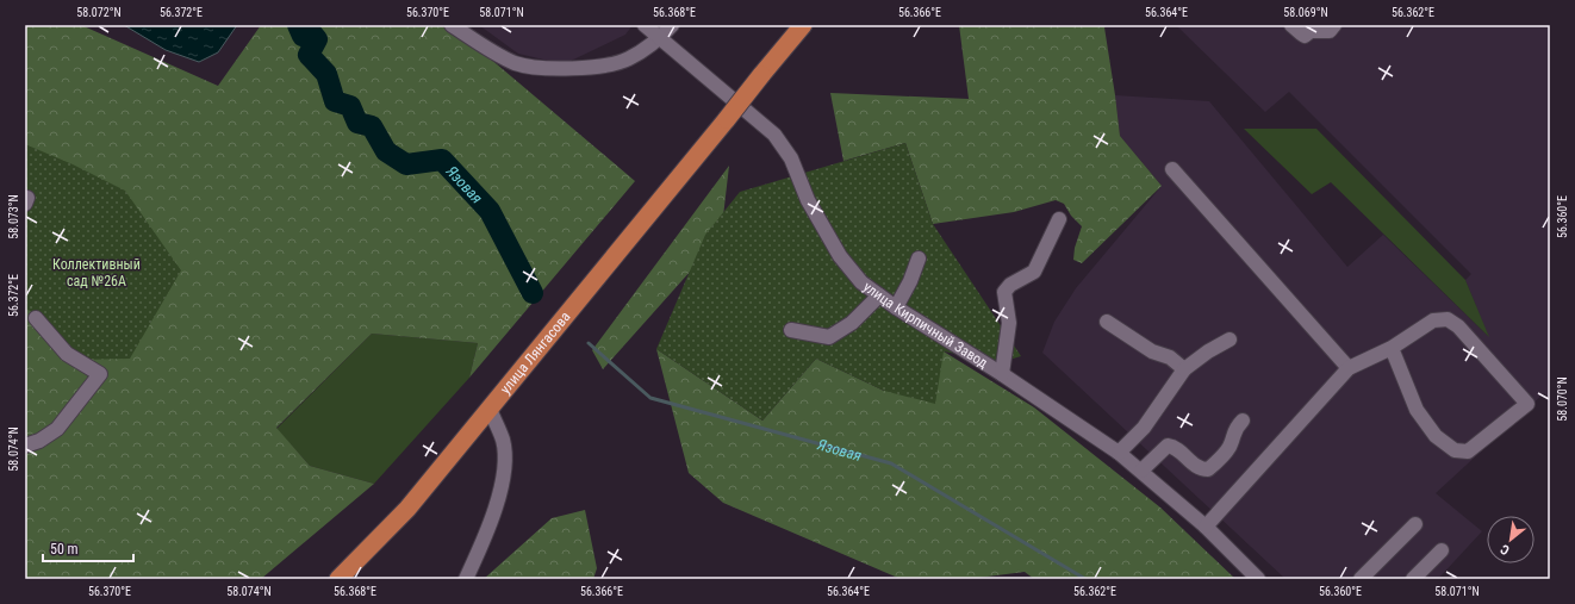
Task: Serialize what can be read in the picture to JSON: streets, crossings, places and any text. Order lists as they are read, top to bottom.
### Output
{
  "streets": {
    "main road": ["улица Лянгасова"],
    "street": ["улица Кирпичный Завод"]
  },
  "water": ["Язовая"],
  "parks": ["Коллективный сад №26А"],
  "scale_bar": "50 m",
  "north": "bottom left",
  "coordinates": [
    "58.072°N",
    "56.372°E",
    "56.370°E",
    "58.071°N",
    "56.368°E",
    "56.366°E",
    "56.364°E",
    "58.069°N",
    "56.362°E",
    "58.073°N",
    "56.360°E",
    "58.070°N",
    "58.074°N"
  ]
}
